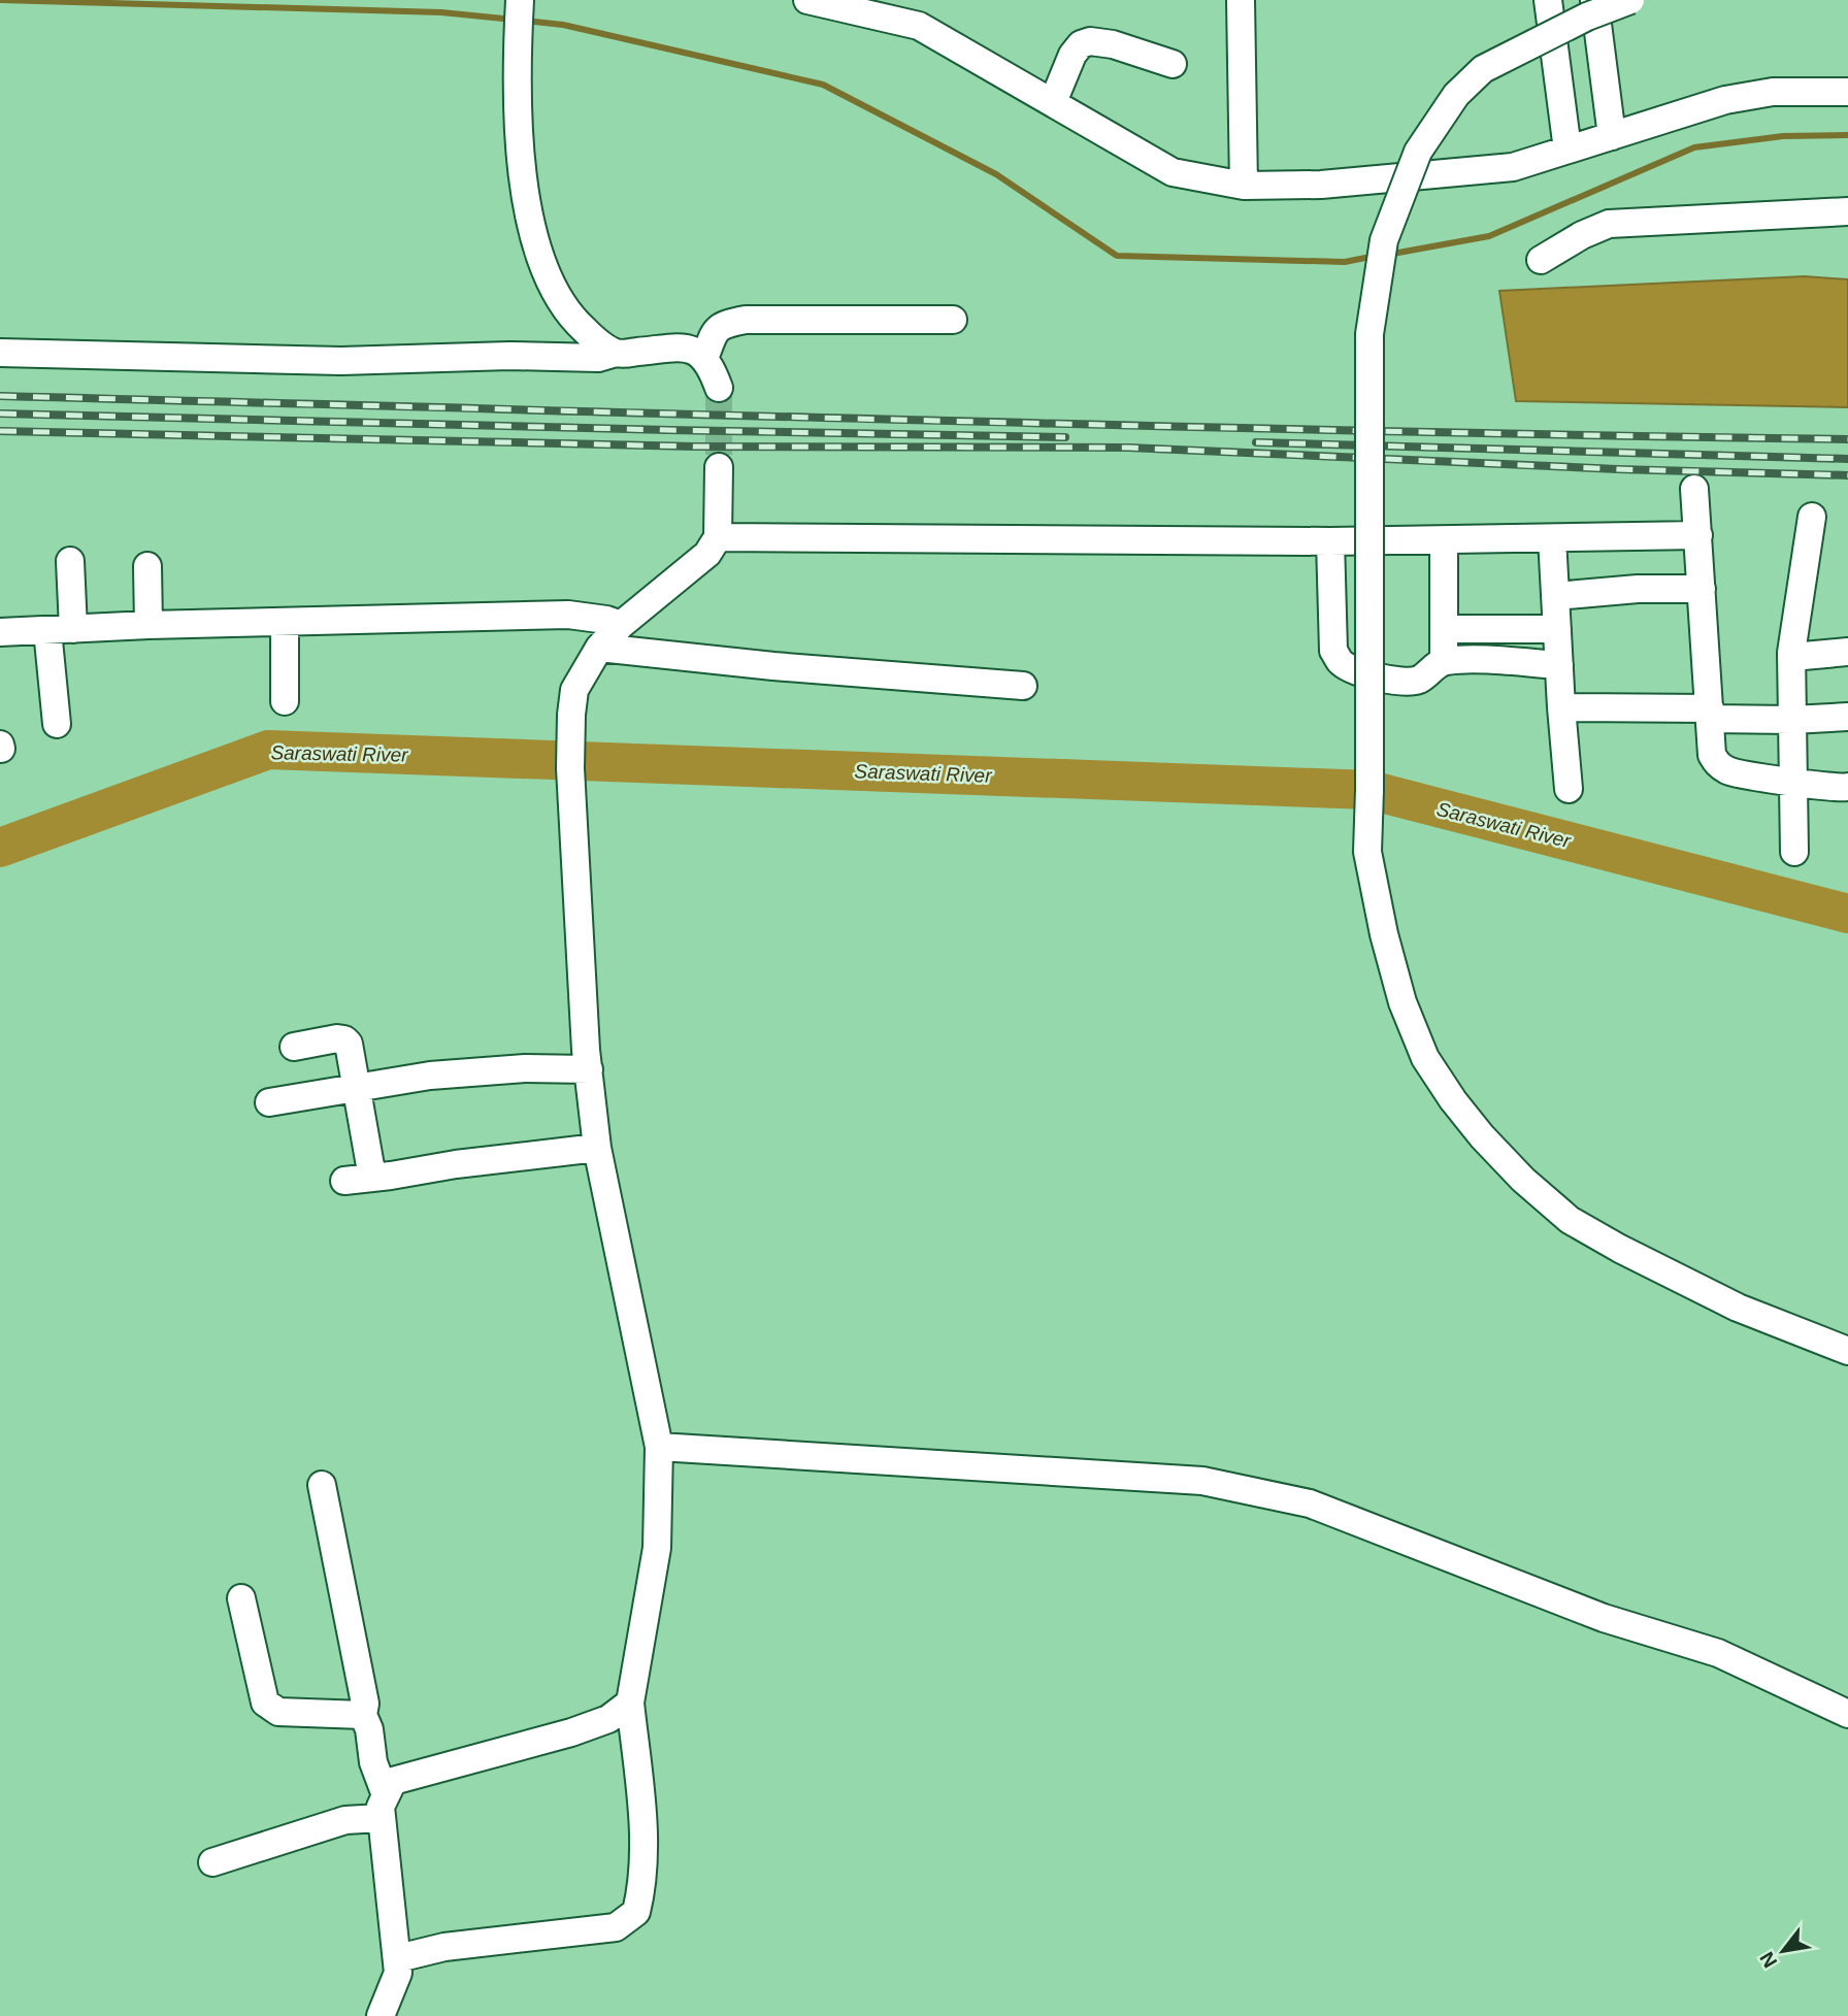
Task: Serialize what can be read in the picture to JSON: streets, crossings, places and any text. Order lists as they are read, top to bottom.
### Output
{
  "water": ["Saraswati River"],
  "north": "bottom left"
}
